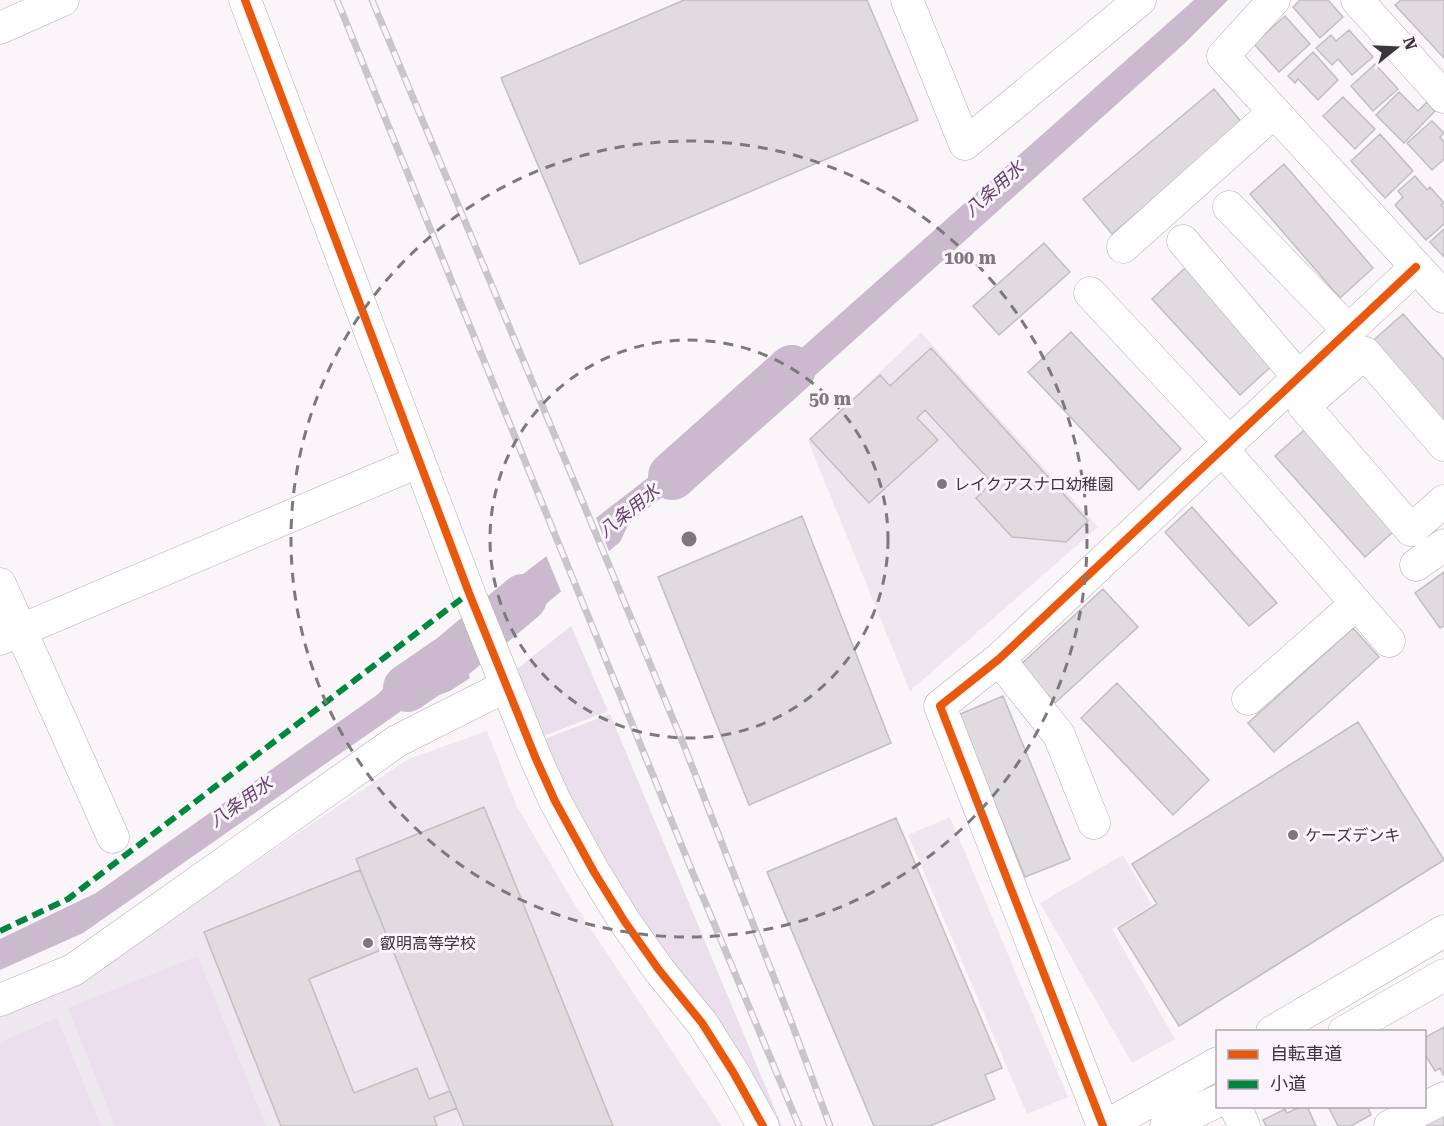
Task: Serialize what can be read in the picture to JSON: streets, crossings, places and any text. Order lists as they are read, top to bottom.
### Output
{
  "water": ["八条用水"],
  "places": ["レイクアスナロ幼稚園", "ケーズデンキ", "叡明高等学校"],
  "legend": ["自転車道", "小道"],
  "north": "right",
  "rings": ["100 m", "50 m"]
}
